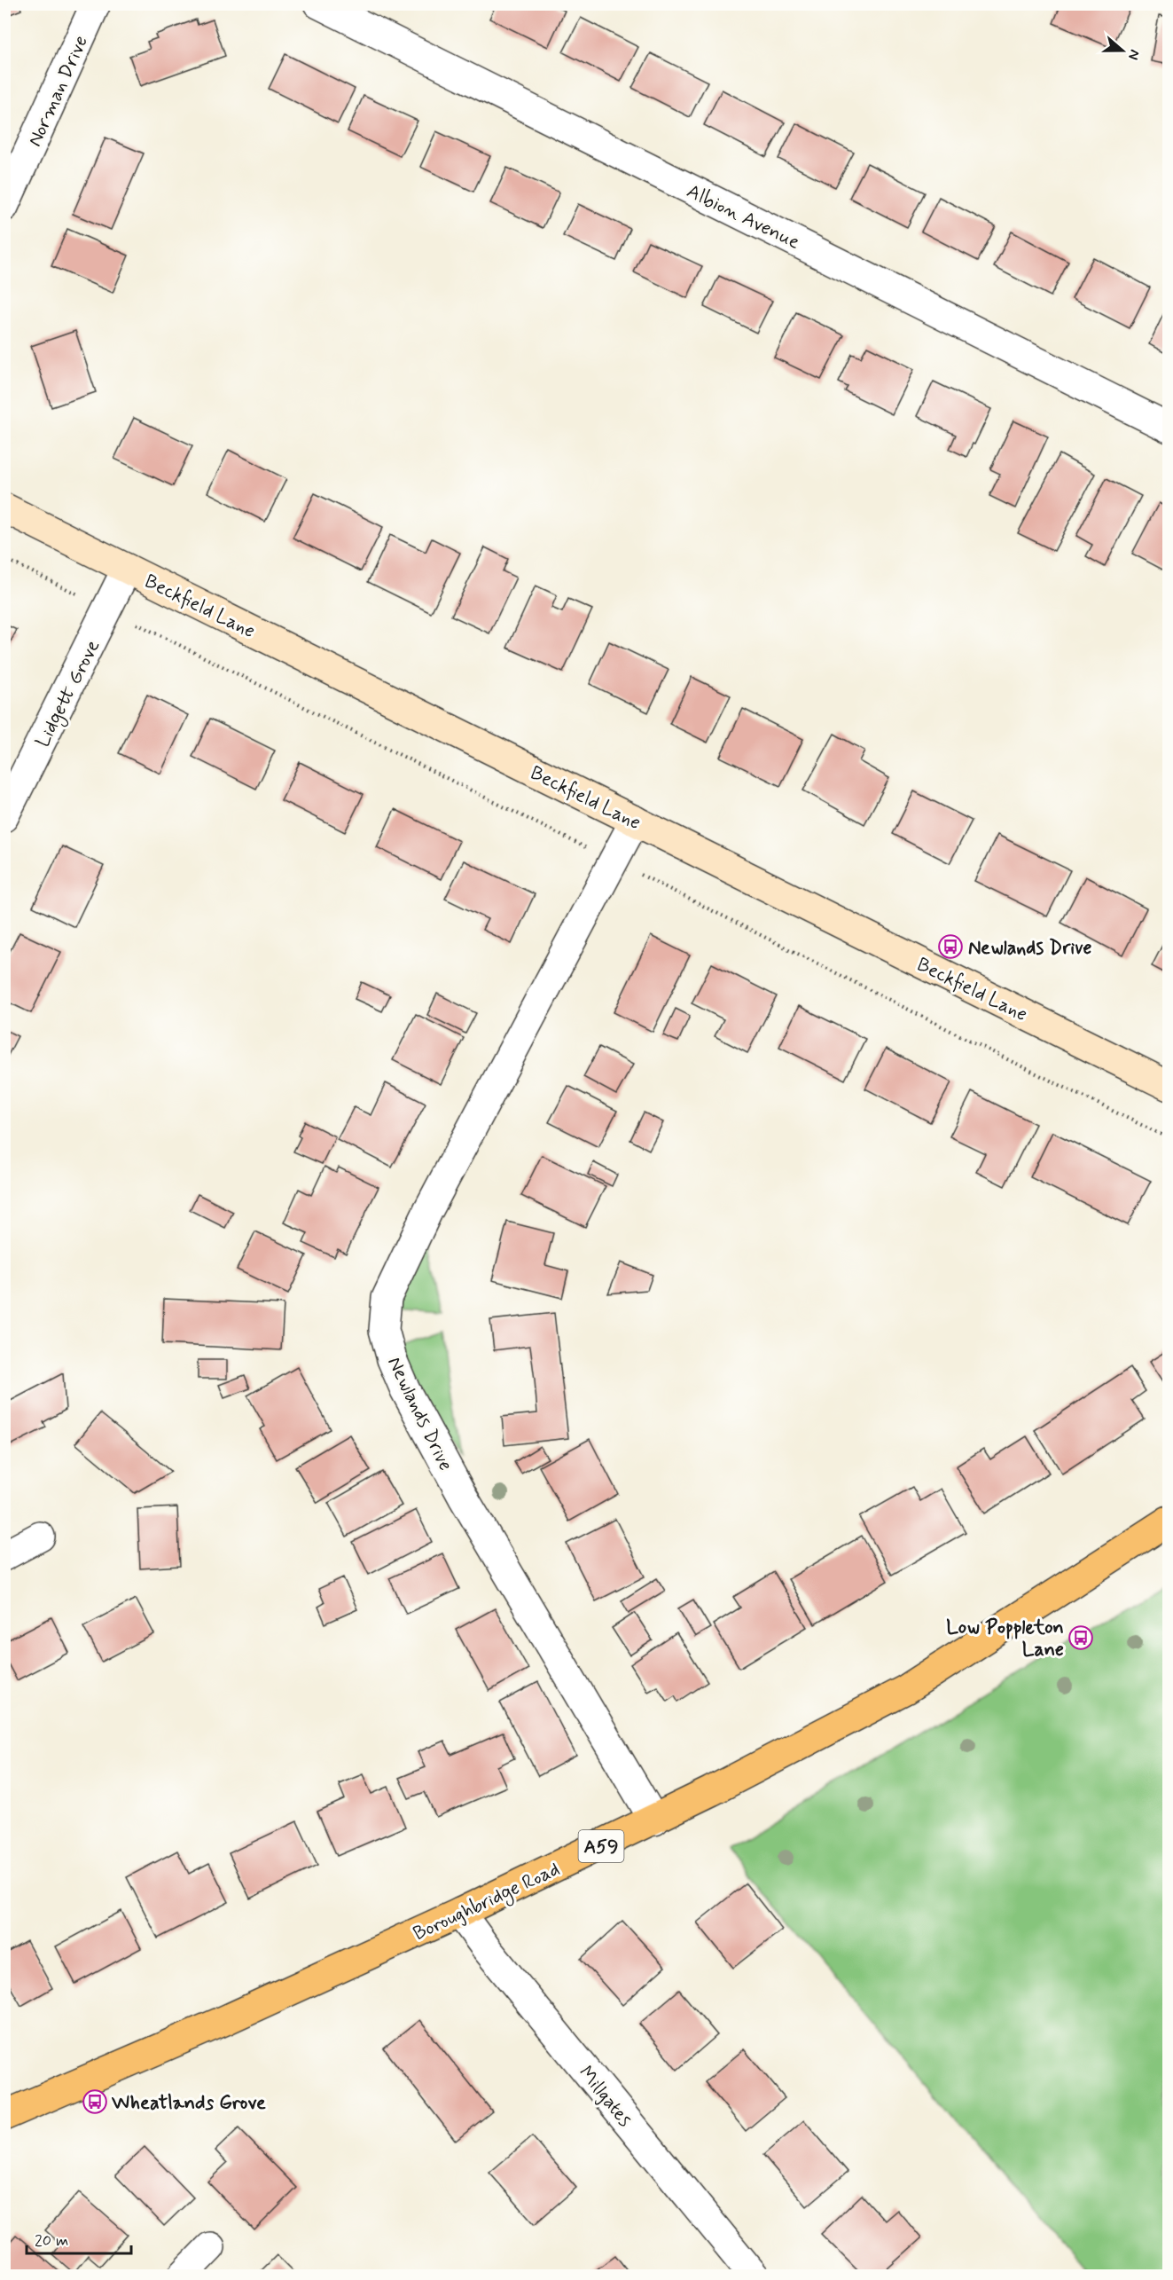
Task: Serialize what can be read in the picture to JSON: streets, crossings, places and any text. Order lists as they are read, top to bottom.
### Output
{
  "streets": {
    "main road": ["A59", "Boroughbridge Road"],
    "street": [
      "Norman Drive",
      "Albion Avenue",
      "Beckfield Lane",
      "Lidgett Grove",
      "Newlands Drive",
      "Millgates"
    ]
  },
  "crossings": [
    ["Beckfield Lane", "Lidgett Grove"],
    ["Beckfield Lane", "Newlands Drive"],
    ["Newlands Drive", "Boroughbridge Road"],
    ["Boroughbridge Road", "Millgates"]
  ],
  "places": {
    "bus stop": ["Newlands Drive", "Low Poppleton Lane", "Wheatlands Grove"]
  },
  "scale_bar": "20 m",
  "north": "right"
}
